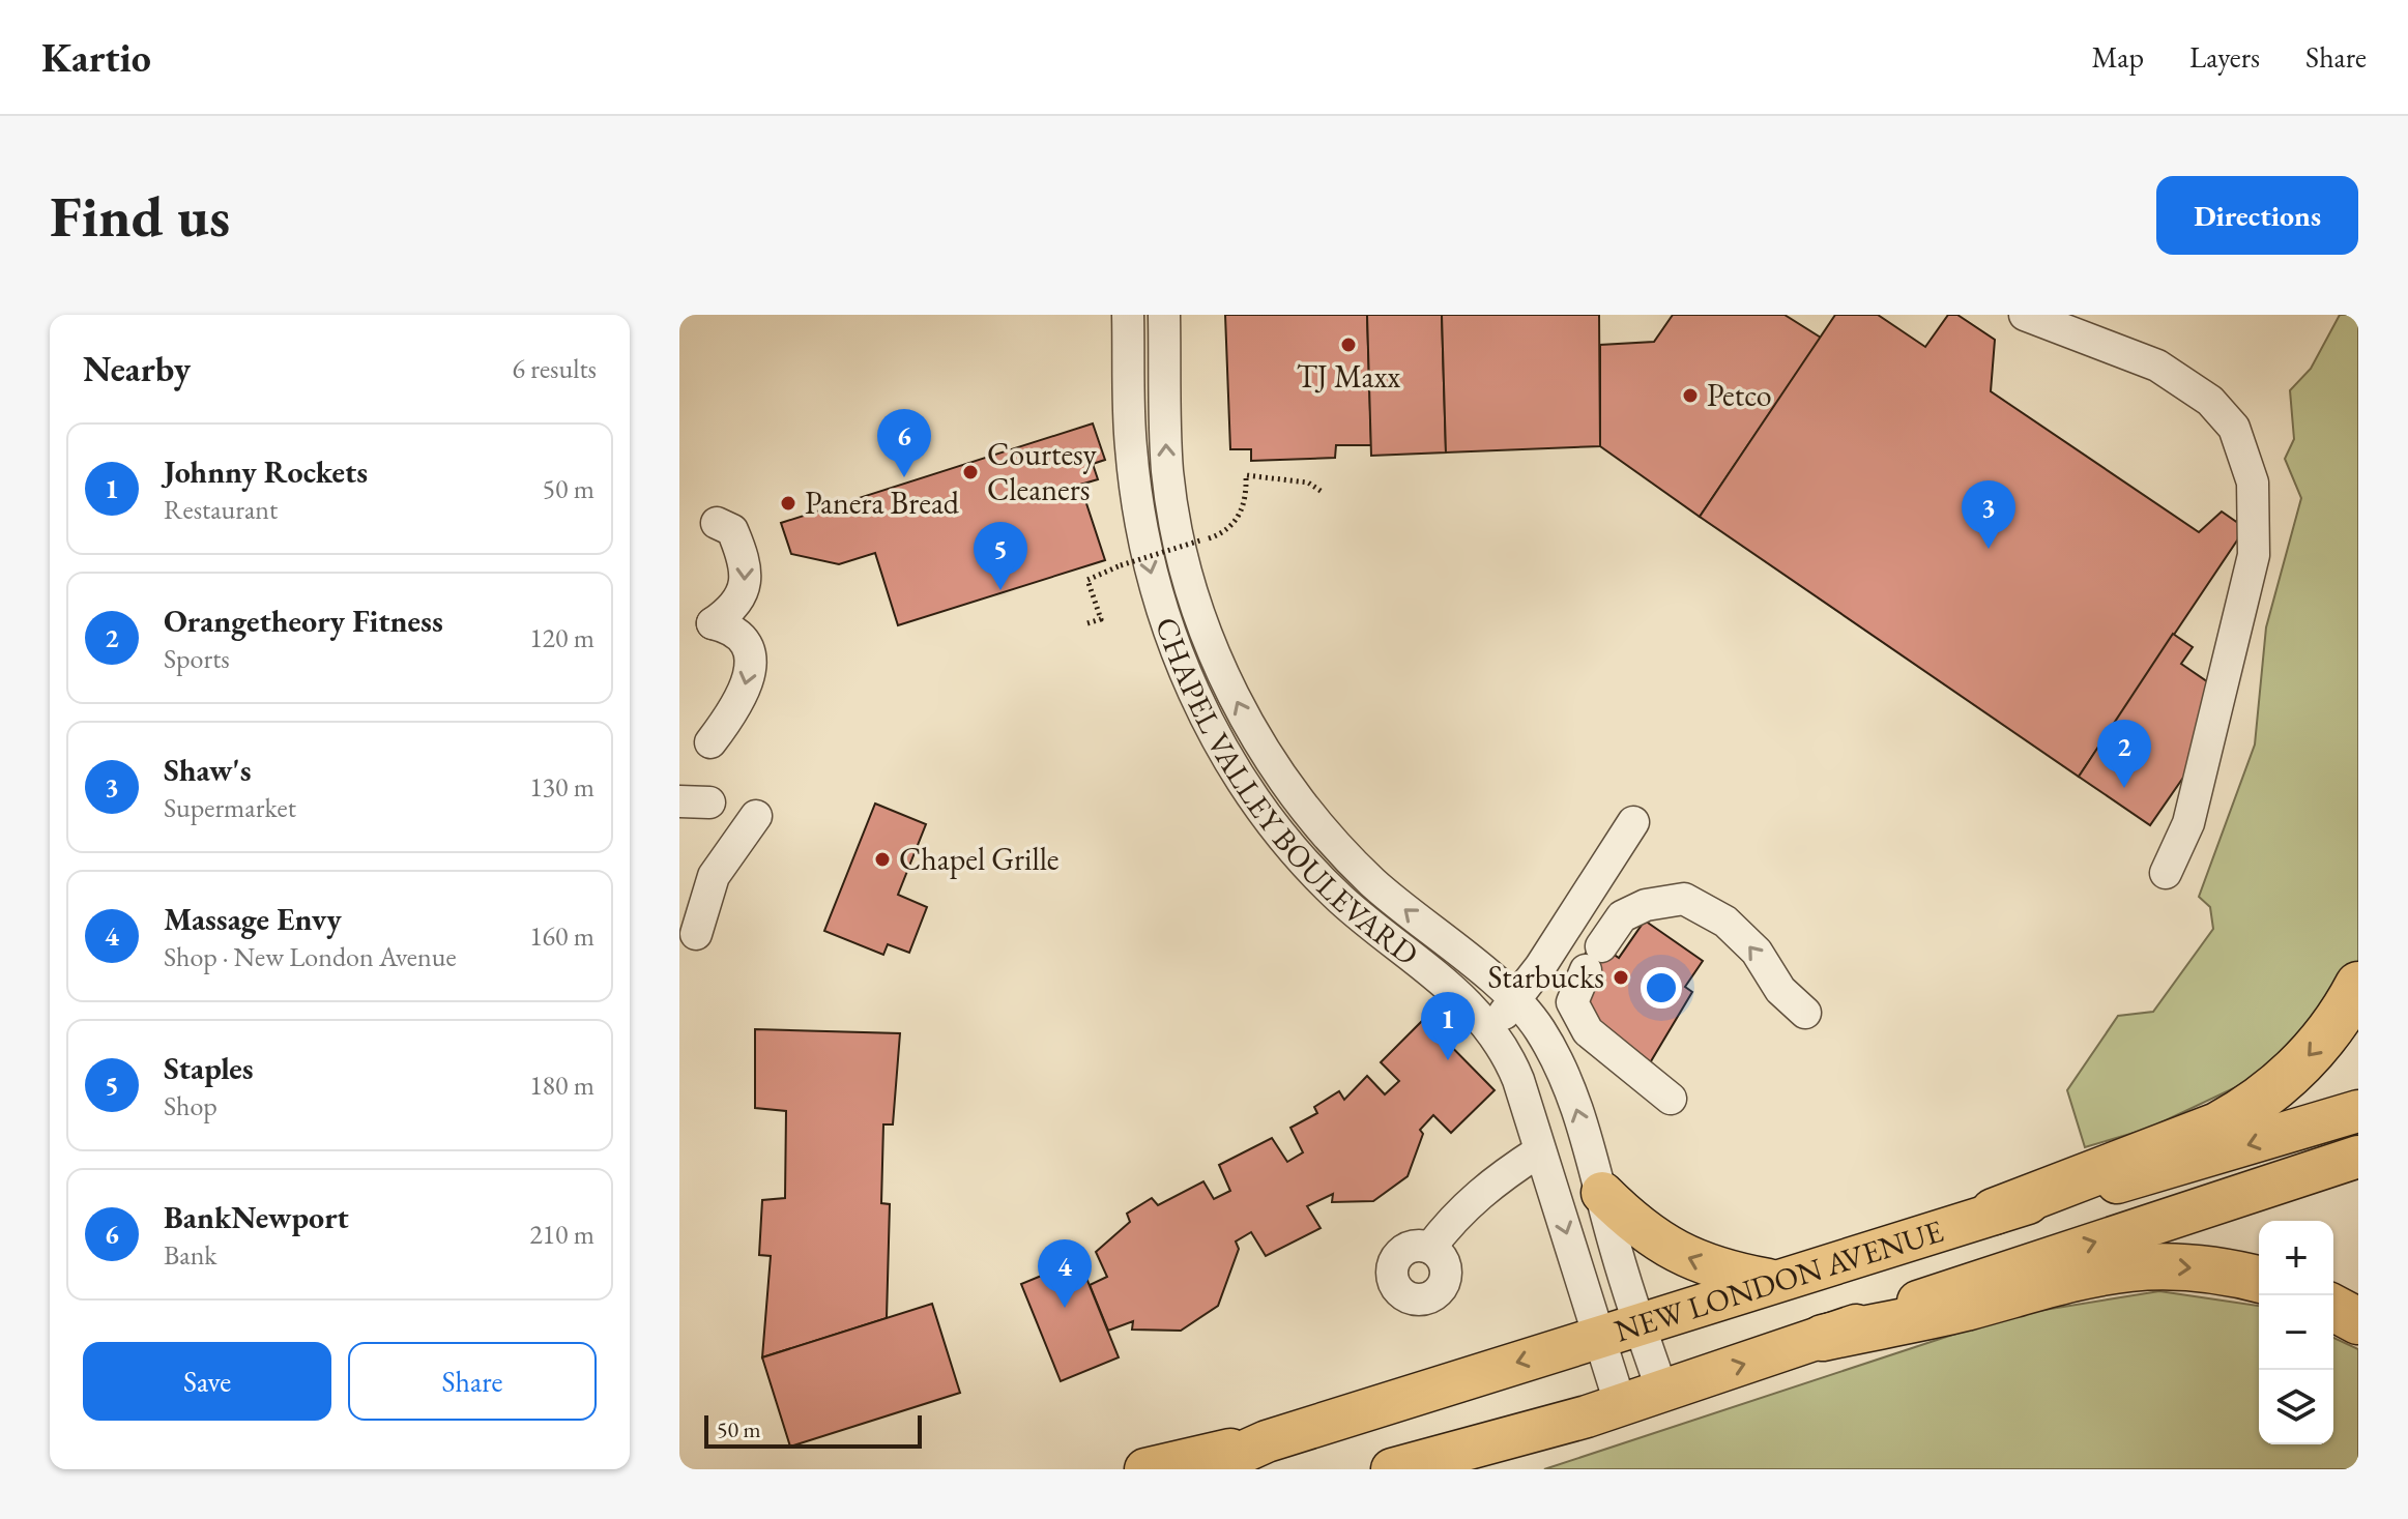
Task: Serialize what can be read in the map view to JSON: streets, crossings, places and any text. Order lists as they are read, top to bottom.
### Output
{
  "streets": {
    "main road": ["NEW LONDON AVENUE"],
    "street": ["CHAPEL VALLEY BOULEVARD"]
  },
  "crossings": [
    ["CHAPEL VALLEY BOULEVARD", "NEW LONDON AVENUE"]
  ],
  "places": [
    "TJ Maxx",
    "Petco",
    "Courtesy Cleaners",
    "Panera Bread",
    "Chapel Grille",
    "Starbucks"
  ],
  "scale_bar": "50 m",
  "page": {
    "header": "Kartio",
    "nav": ["Map", "Layers", "Share"],
    "buttons": [
      "Directions",
      ["Save", "Share"]
    ],
    "title": "Find us",
    "heading": ["Nearby", "6 results"],
    "pins": [
      "6",
      "3",
      "5",
      "2",
      "1",
      "4"
    ],
    "list": [
      {
        "mark": "1",
        "name": "Johnny Rockets",
        "note": "Restaurant",
        "value": "50 m"
      },
      {
        "mark": "2",
        "name": "Orangetheory Fitness",
        "note": "Sports",
        "value": "120 m"
      },
      {
        "mark": "3",
        "name": "Shaw's",
        "note": "Supermarket",
        "value": "130 m"
      },
      {
        "mark": "4",
        "name": "Massage Envy",
        "note": "Shop · New London Avenue",
        "value": "160 m"
      },
      {
        "mark": "5",
        "name": "Staples",
        "note": "Shop",
        "value": "180 m"
      },
      {
        "mark": "6",
        "name": "BankNewport",
        "note": "Bank",
        "value": "210 m"
      }
    ],
    "map_buttons": ["+", "−"],
    "scale": "50 m"
  }
}
